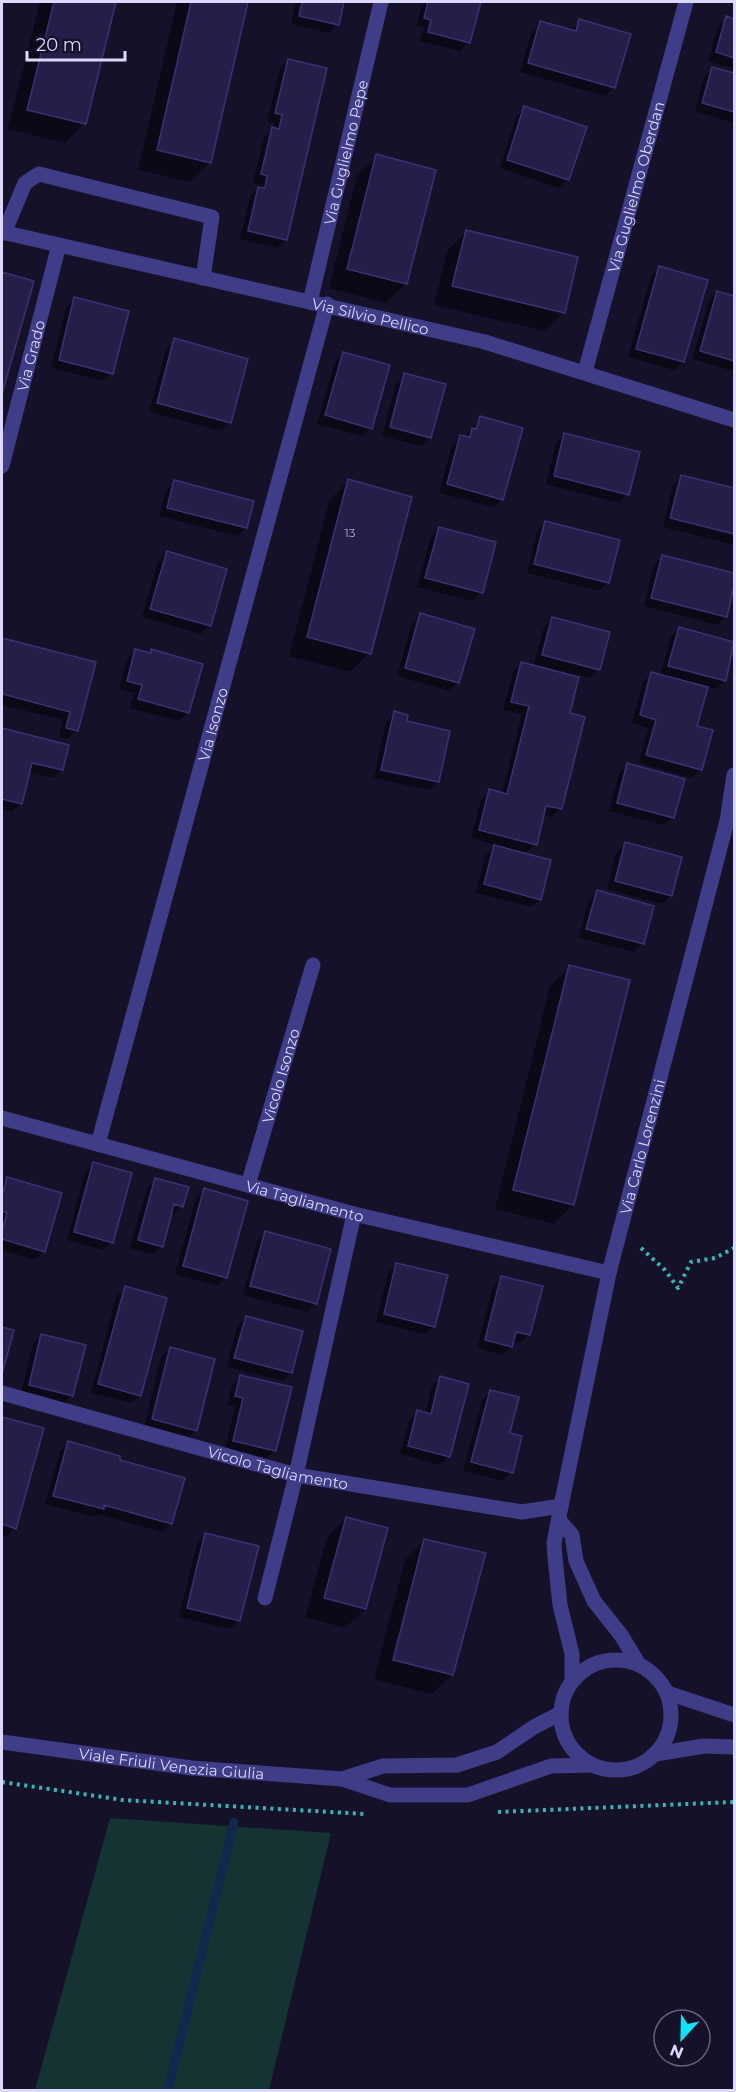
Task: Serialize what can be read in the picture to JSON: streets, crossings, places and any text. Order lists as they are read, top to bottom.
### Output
{
  "streets": {
    "street": [
      "Via Guglielmo Pepe",
      "Via Guglielmo Oberdan",
      "Via Silvio Pellico",
      "Via Grado",
      "Via Isonzo",
      "Vicolo Isonzo",
      "Via Carlo Lorenzini",
      "Via Tagliamento",
      "Vicolo Tagliamento",
      "Viale Friuli Venezia Giulia"
    ]
  },
  "crossings": [
    ["Via Guglielmo Pepe", "Via Silvio Pellico"],
    ["Via Guglielmo Oberdan", "Via Silvio Pellico"],
    ["Via Silvio Pellico", "Via Grado"],
    ["Via Silvio Pellico", "Via Isonzo"],
    ["Via Isonzo", "Via Tagliamento"],
    ["Vicolo Isonzo", "Via Tagliamento"],
    ["Via Carlo Lorenzini", "Via Tagliamento"],
    ["Via Carlo Lorenzini", "Vicolo Tagliamento"],
    ["Via Carlo Lorenzini", "Viale Friuli Venezia Giulia"]
  ],
  "house_numbers": ["13"],
  "scale_bar": "20 m",
  "north": "bottom"
}
